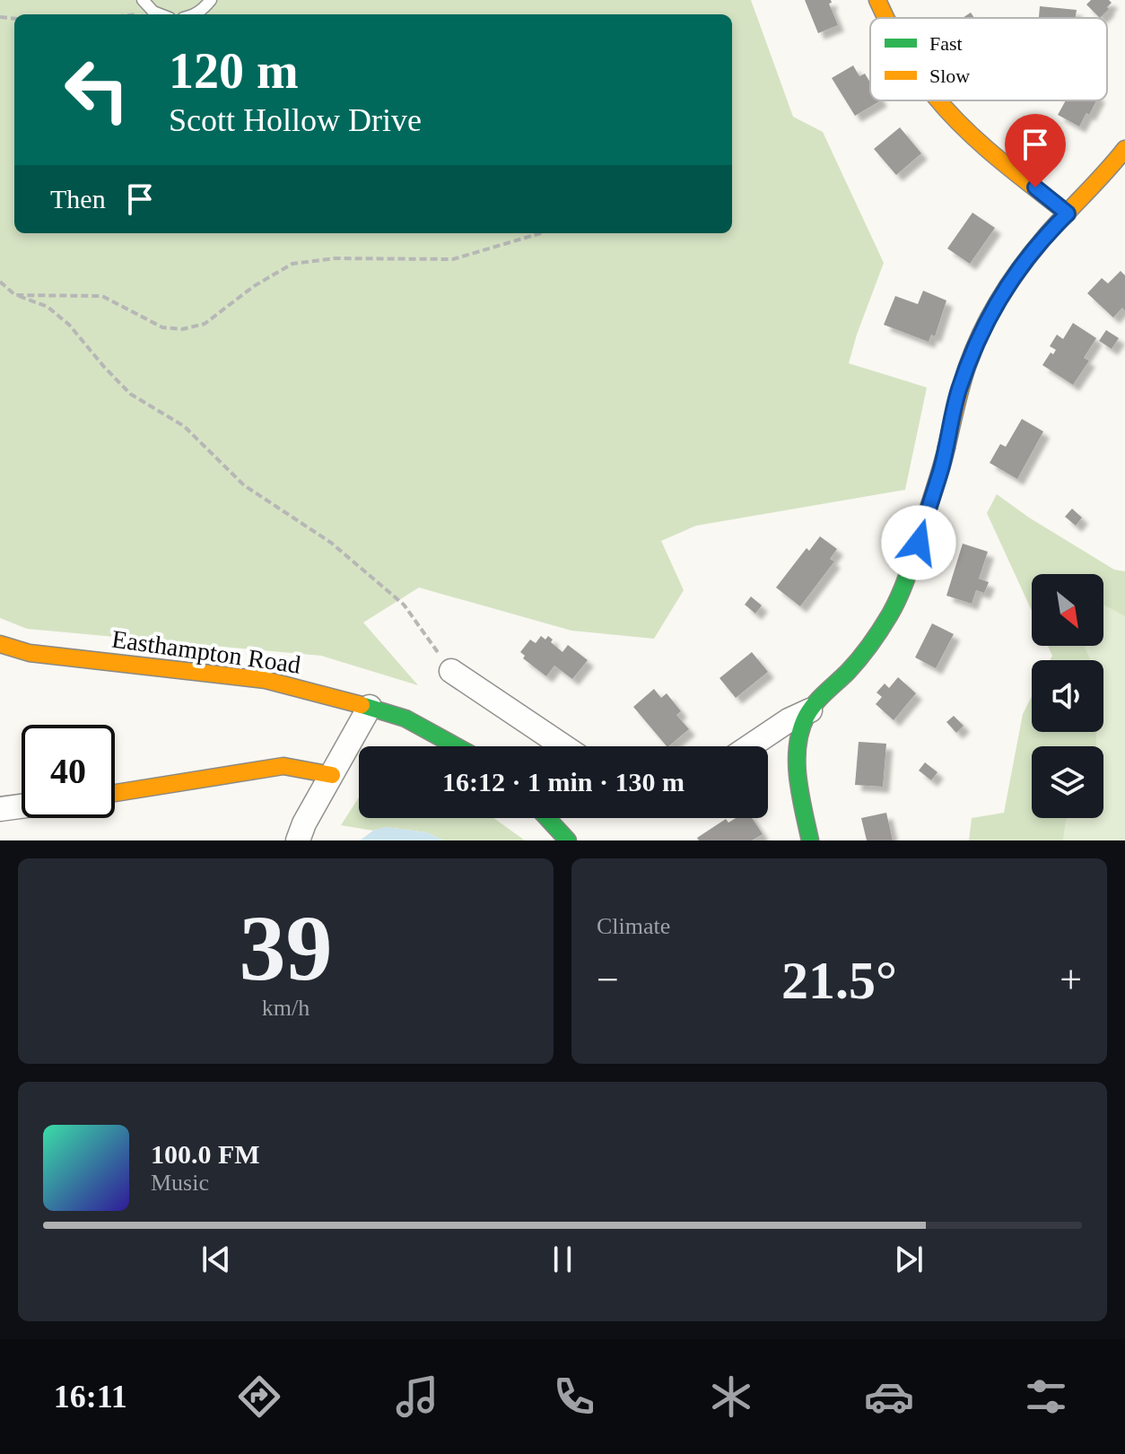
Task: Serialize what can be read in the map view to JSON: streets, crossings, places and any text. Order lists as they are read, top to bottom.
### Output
{
  "streets": {
    "street": ["Easthampton Road"]
  },
  "legend": ["Fast", "Slow"],
  "north": "bottom right",
  "page": {
    "turn": ["120 m", "Scott Hollow Drive"],
    "then": "Then",
    "limit": "40",
    "trip": "16:12 · 1 min · 130 m",
    "tile": [
      ["39", "km/h"],
      "Climate"
    ],
    "heat": ["−", "21.5°", "+"],
    "song": ["100.0 FM", "Music"],
    "tabs": "16:11"
  }
}
